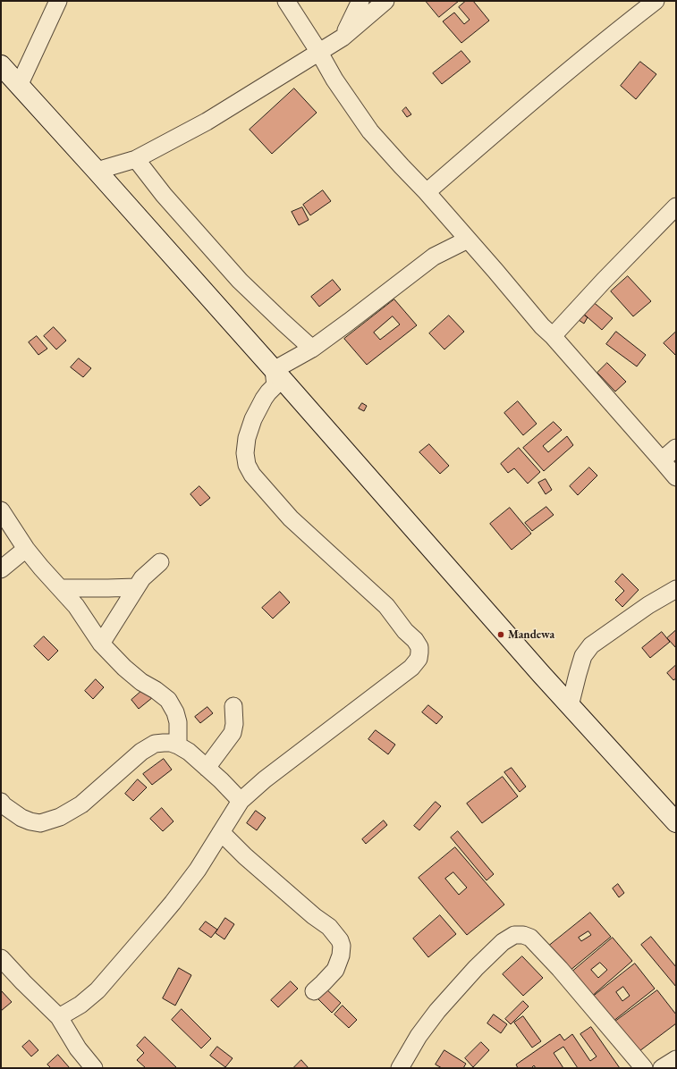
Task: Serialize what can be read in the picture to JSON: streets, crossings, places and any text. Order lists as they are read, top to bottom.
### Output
{
  "places": ["Mandewa"]
}
